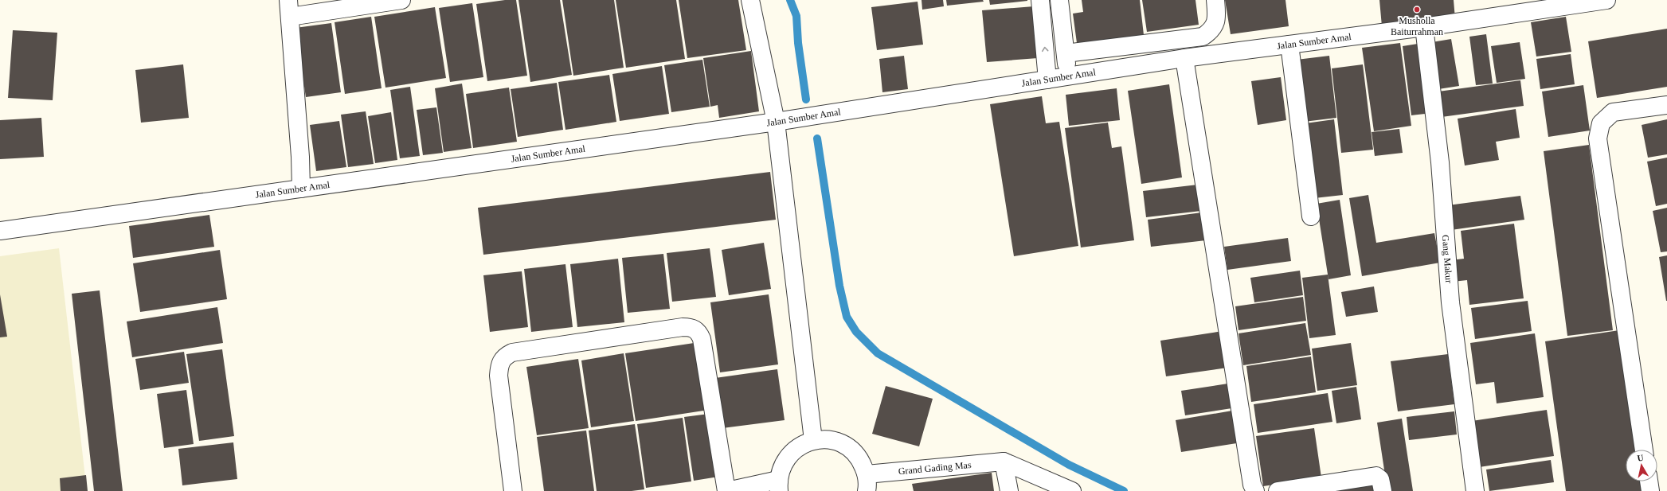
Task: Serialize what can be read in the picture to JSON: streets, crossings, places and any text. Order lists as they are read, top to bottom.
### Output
{
  "streets": {
    "street": ["Jalan Sumber Amal", "Gang Makur", "Grand Gading Mas"]
  },
  "crossings": [
    ["Jalan Sumber Amal", "Gang Makur"]
  ],
  "places": ["Musholla Baiturrahman"],
  "north": "top"
}
